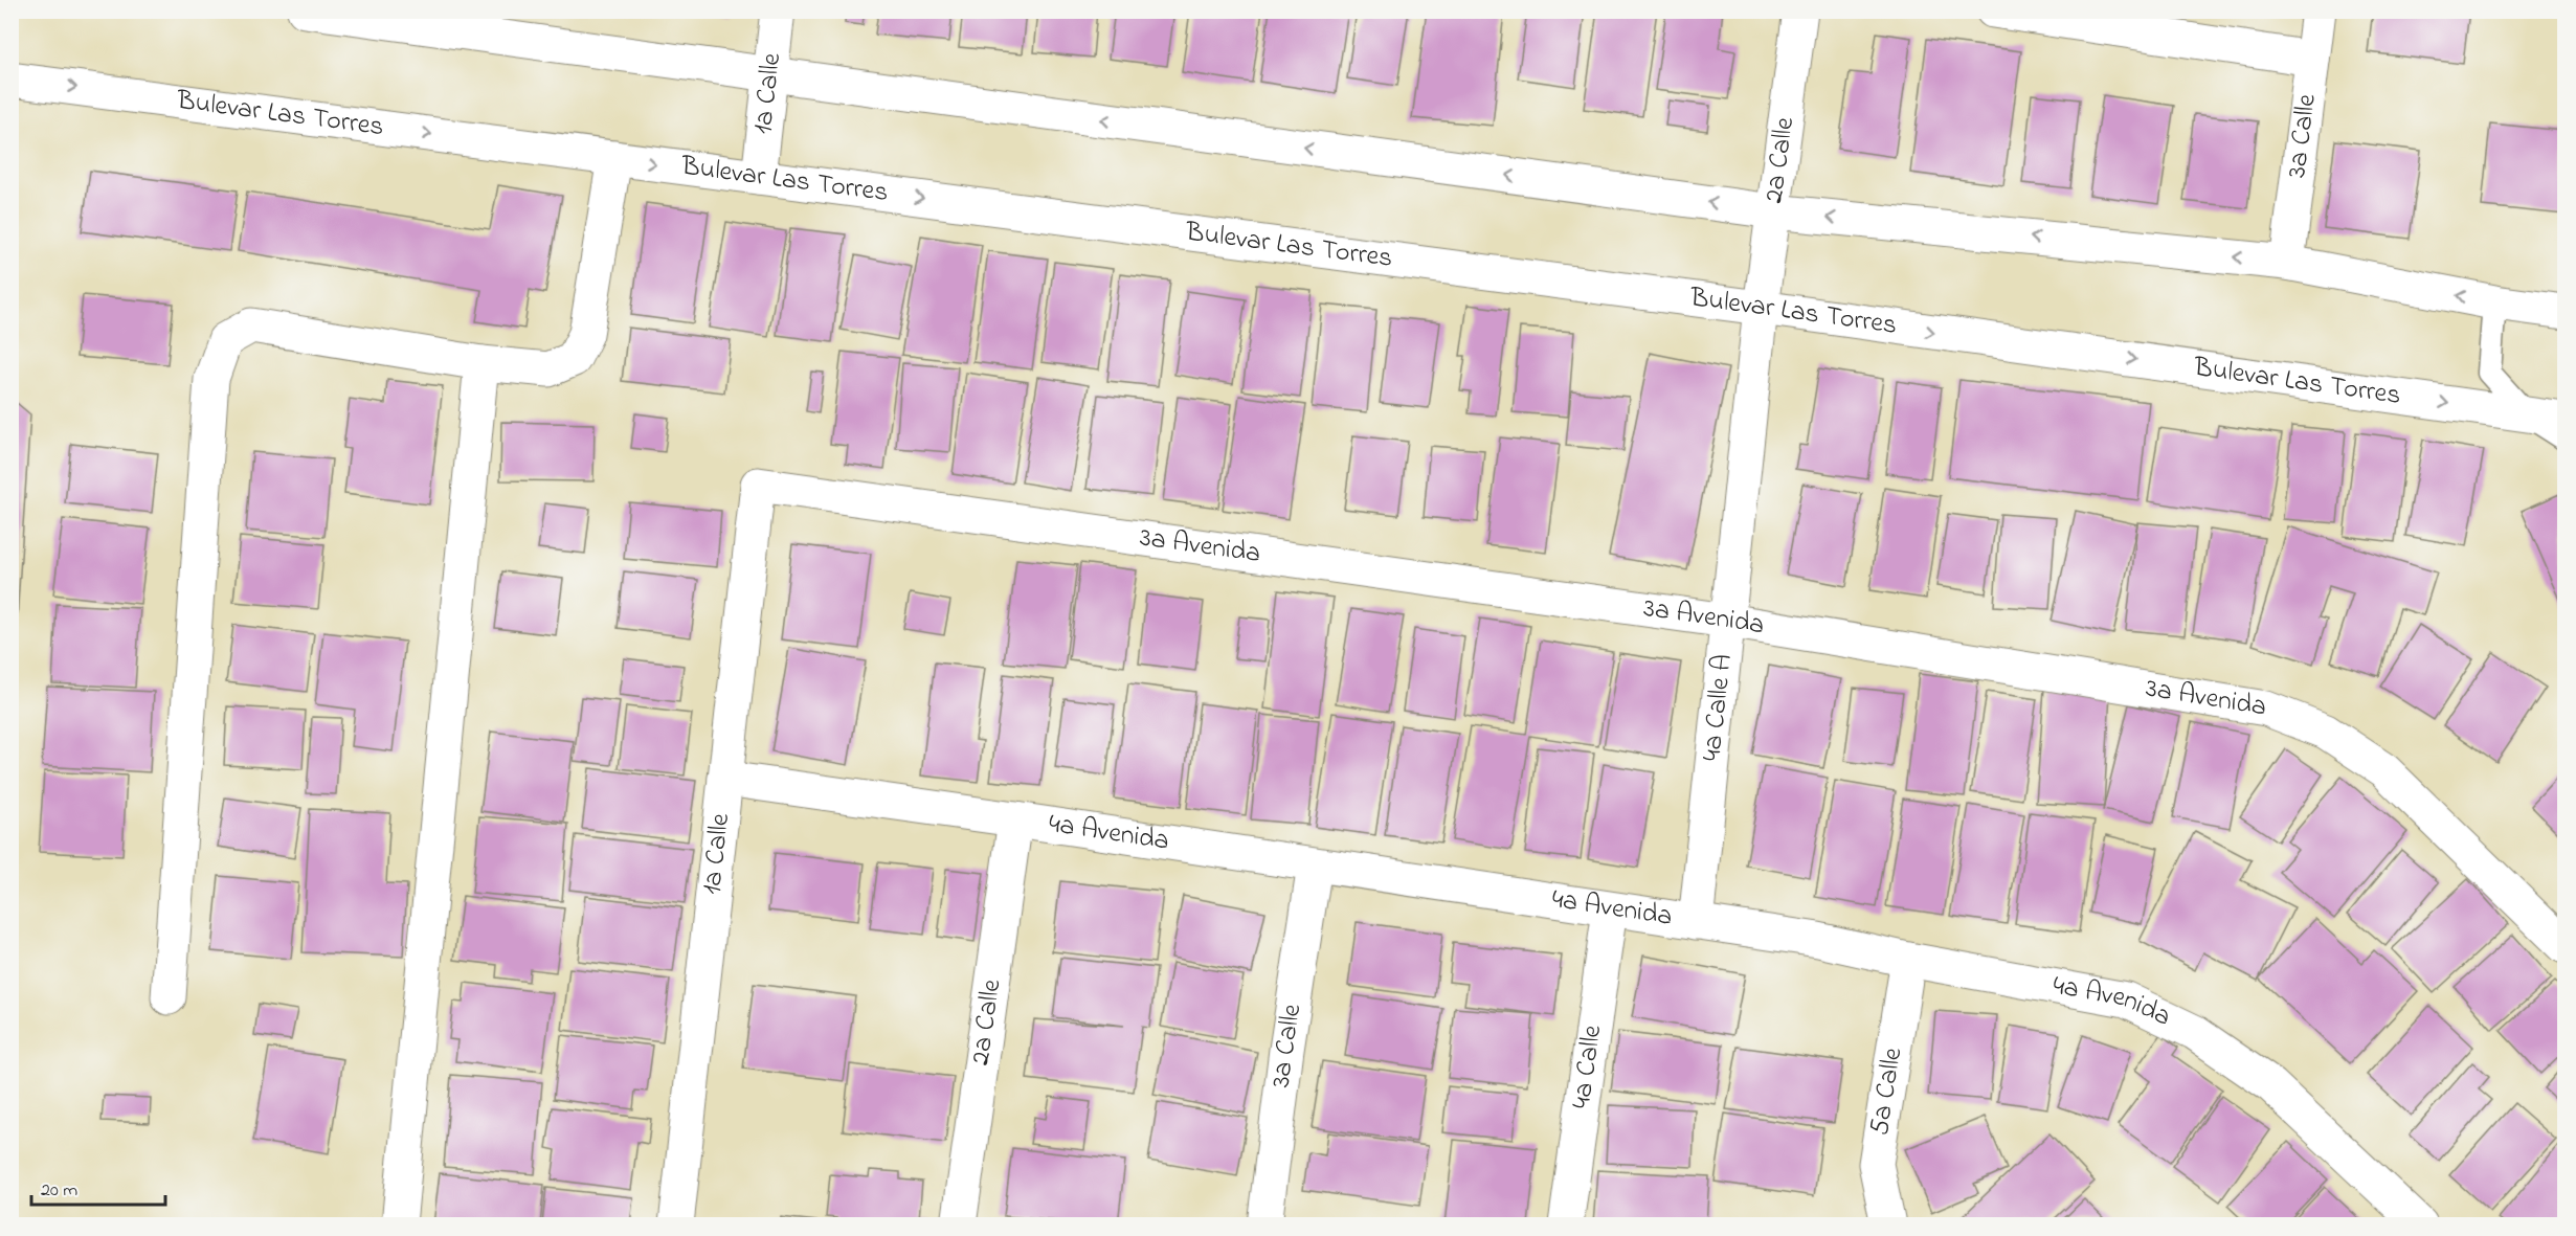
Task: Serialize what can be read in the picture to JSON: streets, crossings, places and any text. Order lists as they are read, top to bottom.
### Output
{
  "streets": {
    "street": [
      "1a Calle",
      "Bulevar Las Torres",
      "3a Calle",
      "2a Calle",
      "3a Avenida",
      "4a Calle A",
      "4a Avenida",
      "4a Calle",
      "5a Calle"
    ]
  },
  "crossings": [
    ["1a Calle", "Bulevar Las Torres"],
    ["1a Calle", "3a Avenida"],
    ["1a Calle", "4a Avenida"],
    ["Bulevar Las Torres", "2a Calle"],
    ["Bulevar Las Torres", "4a Calle A"],
    ["3a Calle", "4a Avenida"],
    ["2a Calle", "4a Calle A"],
    ["2a Calle", "4a Avenida"],
    ["3a Avenida", "4a Calle A"],
    ["4a Calle A", "4a Avenida"],
    ["4a Avenida", "4a Calle"],
    ["4a Avenida", "5a Calle"]
  ],
  "scale_bar": "20 m"
}
